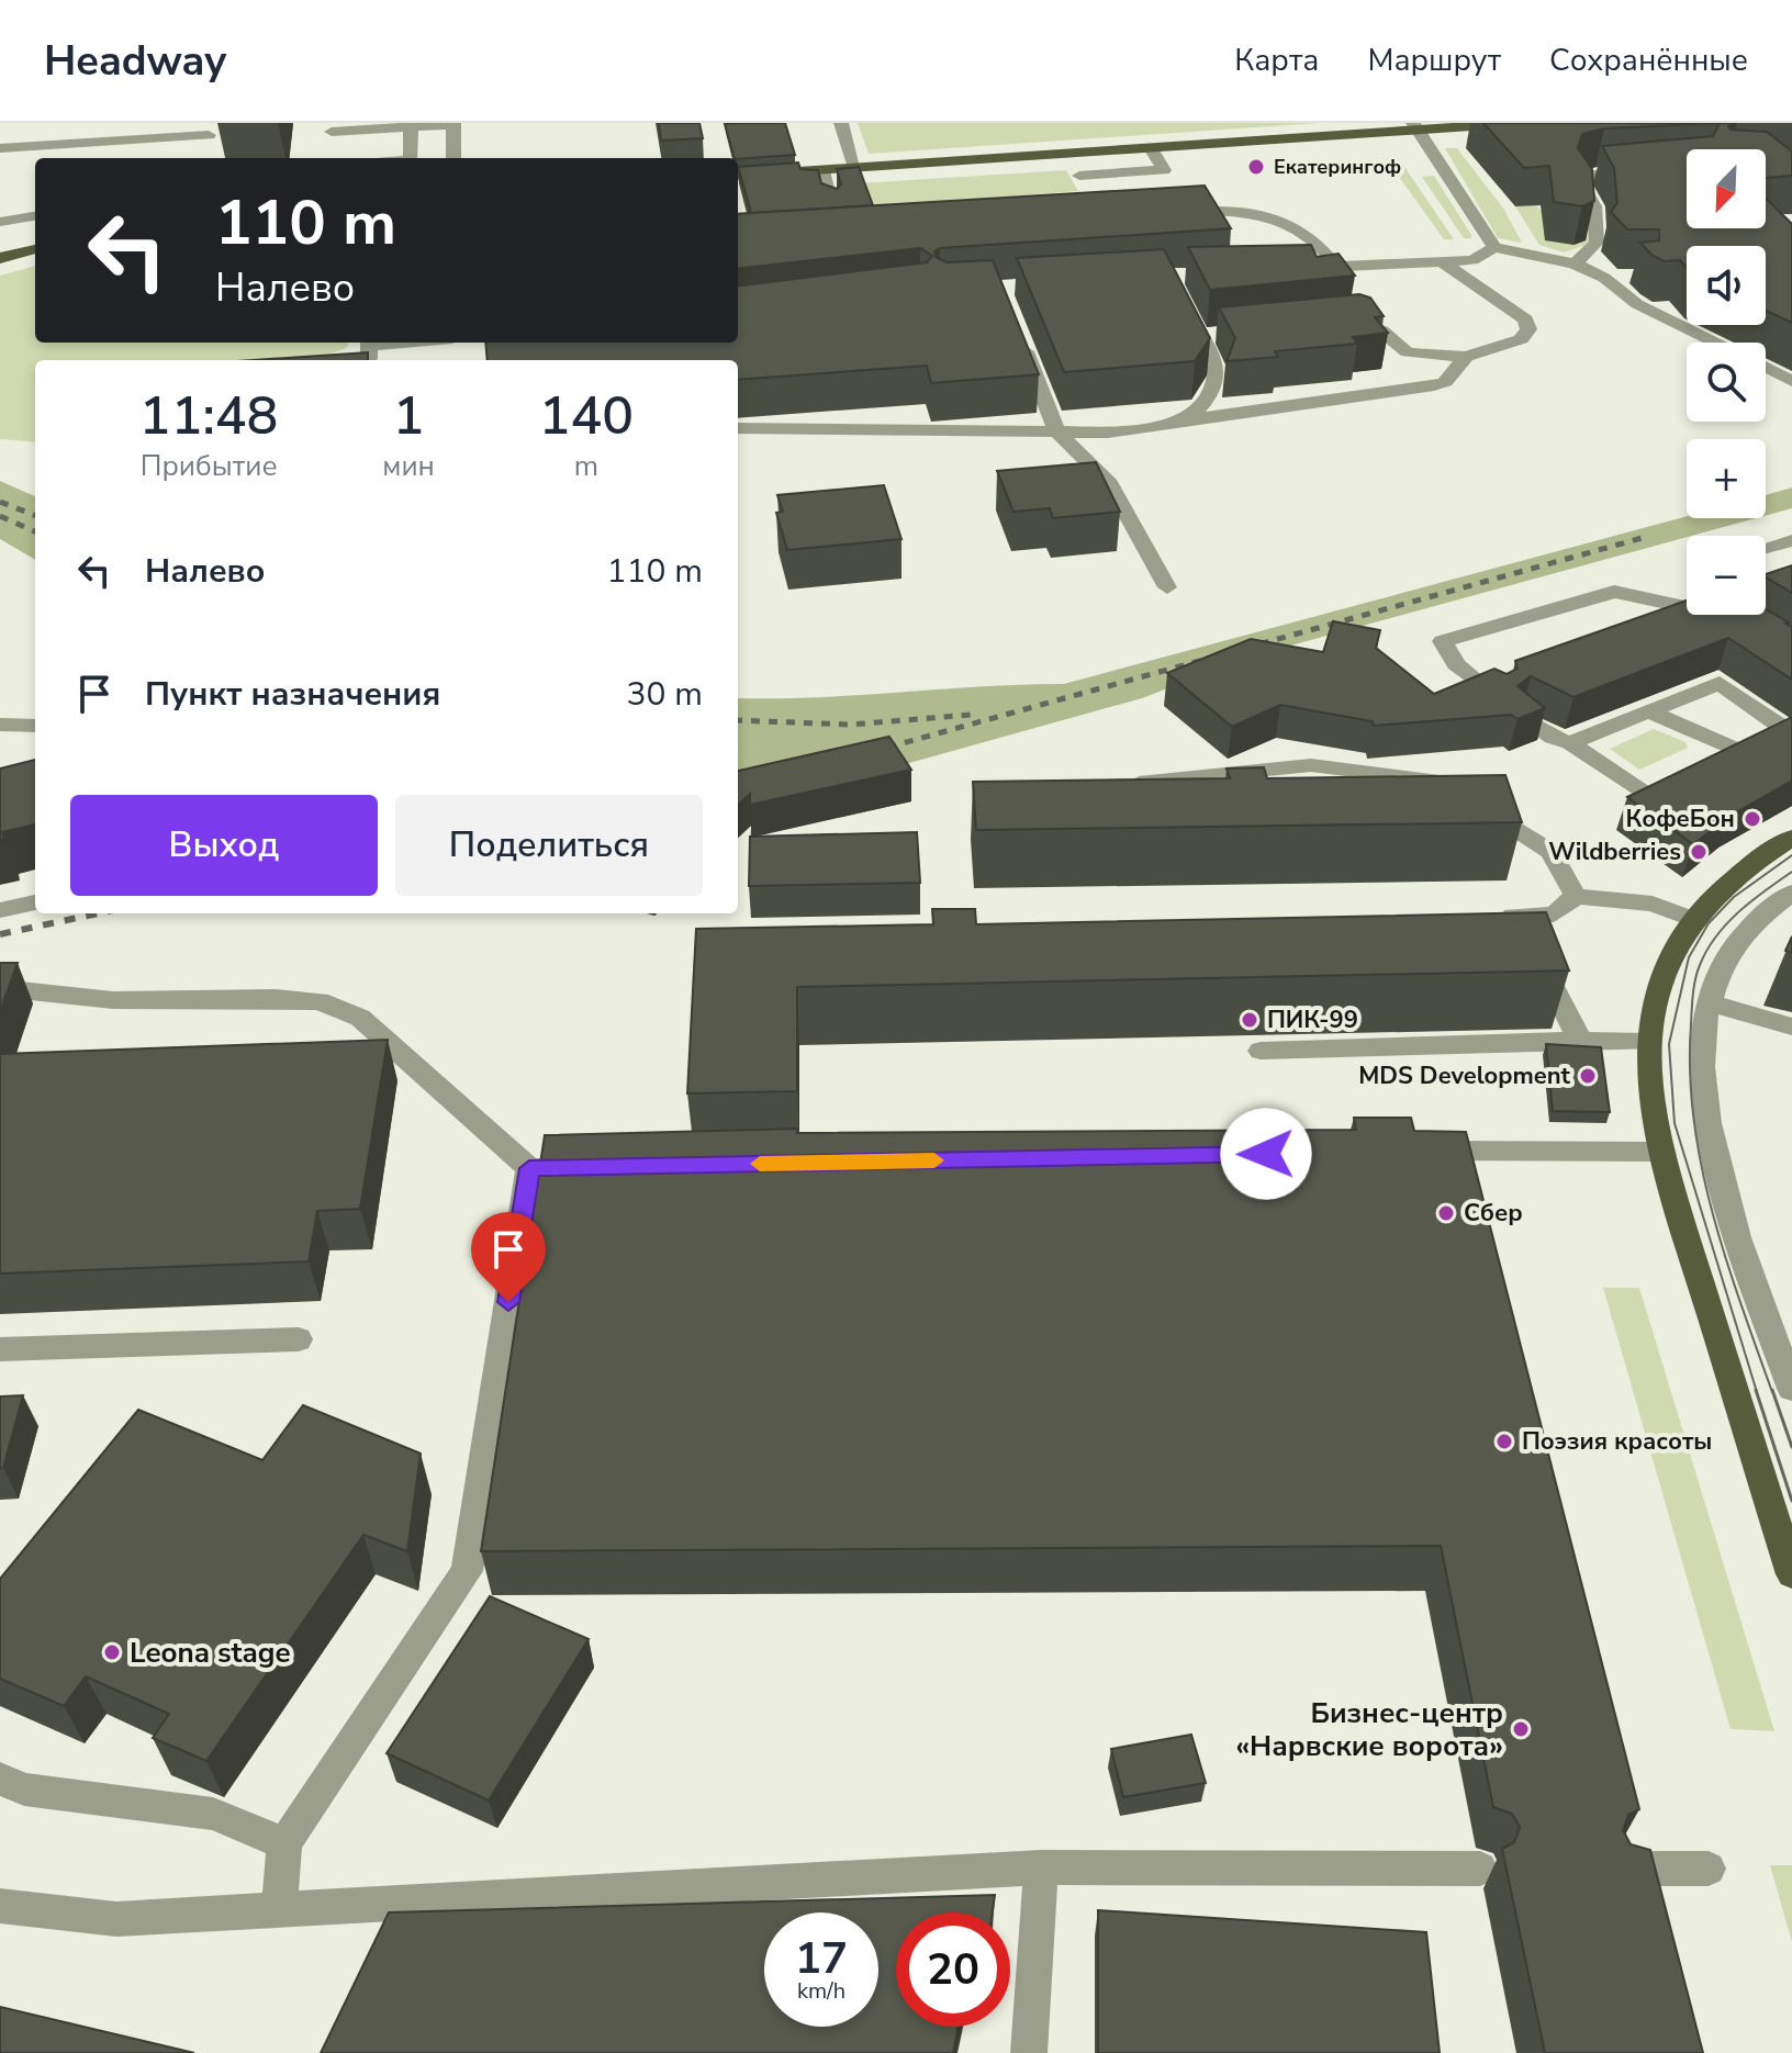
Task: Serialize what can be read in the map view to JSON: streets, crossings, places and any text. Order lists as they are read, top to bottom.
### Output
{
  "places": [
    "Екатерингоф",
    "КофеБон",
    "Wildberries",
    "ПИК-99",
    "MDS Development",
    "Сбер",
    "Поэзия красоты",
    "Leona stage",
    "Бизнес-центр «Нарвские ворота»"
  ],
  "north": "bottom left",
  "page": {
    "header": "Headway",
    "nav": ["Карта", "Маршрут", "Сохранённые"],
    "map_buttons": ["+", "−"],
    "turn": ["110 m", "Налево"],
    "eta": [
      "11:48",
      "Прибытие",
      "1",
      "мин",
      "140",
      "m"
    ],
    "list": [
      {
        "name": "Налево",
        "value": "110 m"
      },
      {
        "name": "Пункт назначения",
        "value": "30 m"
      }
    ],
    "buttons": ["Выход", "Поделиться"],
    "speed": "17 km/h",
    "limit": "20"
  }
}
